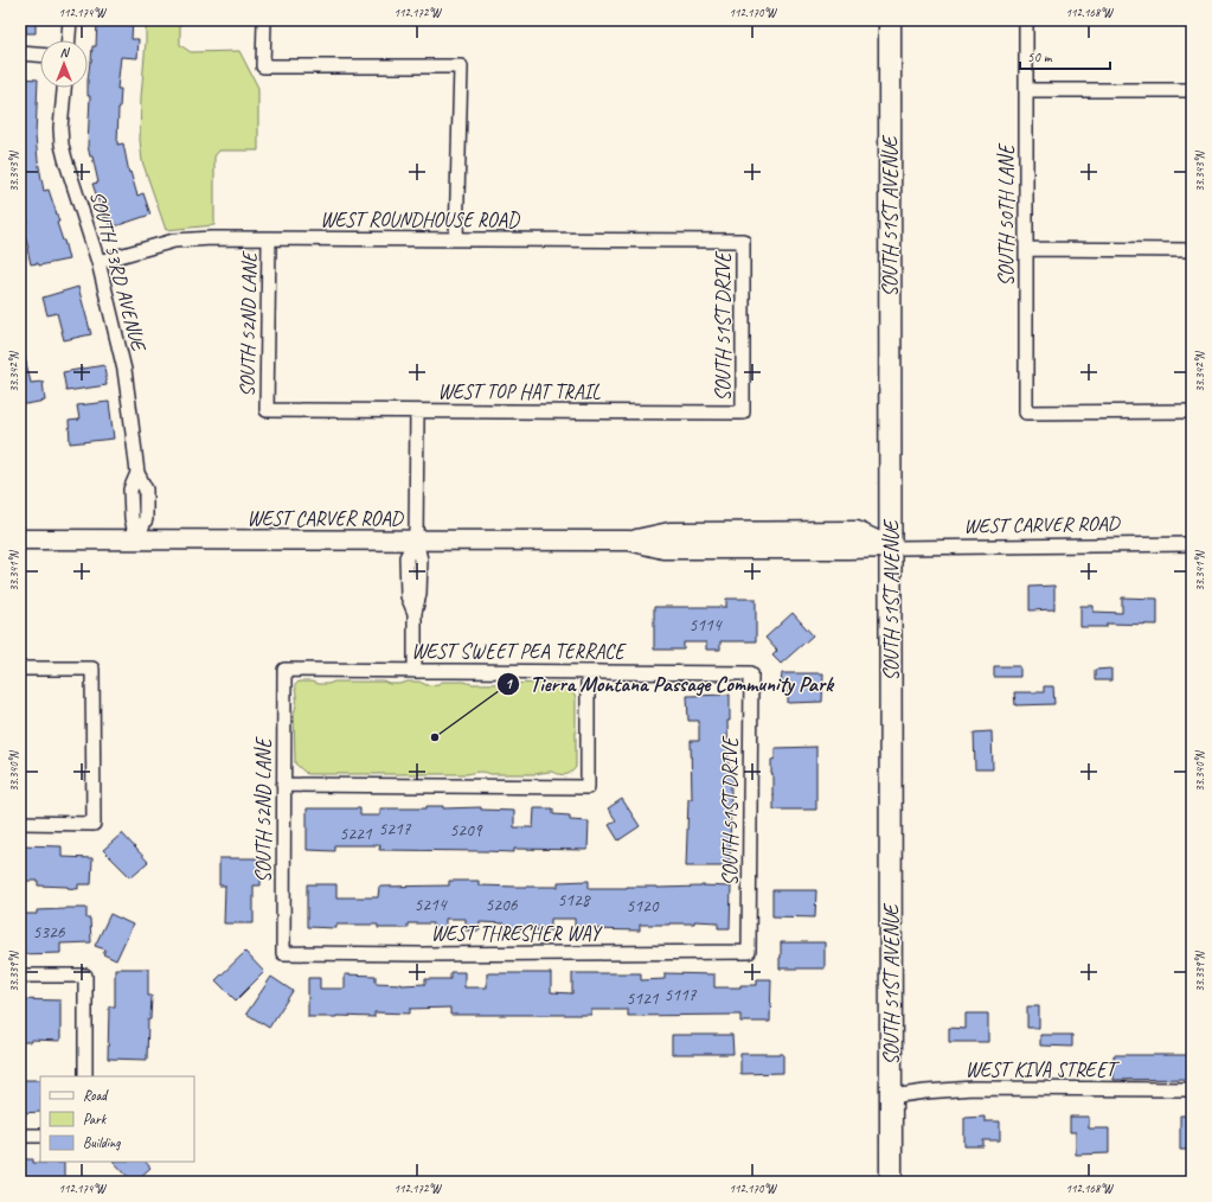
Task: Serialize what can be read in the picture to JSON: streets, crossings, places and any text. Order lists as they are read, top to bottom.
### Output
{
  "streets": {
    "main road": ["SOUTH 51ST AVENUE"],
    "street": [
      "SOUTH 50TH LANE",
      "WEST ROUNDHOUSE ROAD",
      "SOUTH 53RD AVENUE",
      "SOUTH 52ND LANE",
      "SOUTH 51ST DRIVE",
      "WEST TOP HAT TRAIL",
      "WEST CARVER ROAD",
      "WEST SWEET PEA TERRACE",
      "WEST THRESHER WAY",
      "WEST KIVA STREET"
    ]
  },
  "crossings": [
    ["SOUTH 51ST AVENUE", "WEST CARVER ROAD"],
    ["SOUTH 51ST AVENUE", "WEST KIVA STREET"],
    ["WEST ROUNDHOUSE ROAD", "SOUTH 53RD AVENUE"],
    ["WEST ROUNDHOUSE ROAD", "SOUTH 52ND LANE"],
    ["WEST ROUNDHOUSE ROAD", "SOUTH 51ST DRIVE"],
    ["SOUTH 53RD AVENUE", "WEST CARVER ROAD"],
    ["SOUTH 52ND LANE", "WEST TOP HAT TRAIL"],
    ["SOUTH 52ND LANE", "WEST SWEET PEA TERRACE"],
    ["SOUTH 52ND LANE", "WEST THRESHER WAY"],
    ["SOUTH 51ST DRIVE", "WEST TOP HAT TRAIL"],
    ["SOUTH 51ST DRIVE", "WEST SWEET PEA TERRACE"],
    ["SOUTH 51ST DRIVE", "WEST THRESHER WAY"]
  ],
  "places": ["Tierra Montana Passage Community Park"],
  "house_numbers": [
    "5114",
    "5217",
    "5209",
    "5221",
    "5128",
    "5214",
    "5206",
    "5120",
    "5326",
    "5117",
    "5121"
  ],
  "legend": ["Road", "Park", "Building"],
  "scale_bar": "50 m",
  "north": "top",
  "coordinates": [
    "112.174°W",
    "112.172°W",
    "112.170°W",
    "112.168°W",
    "33.343°N",
    "33.342°N",
    "33.341°N",
    "33.340°N",
    "33.339°N"
  ]
}
